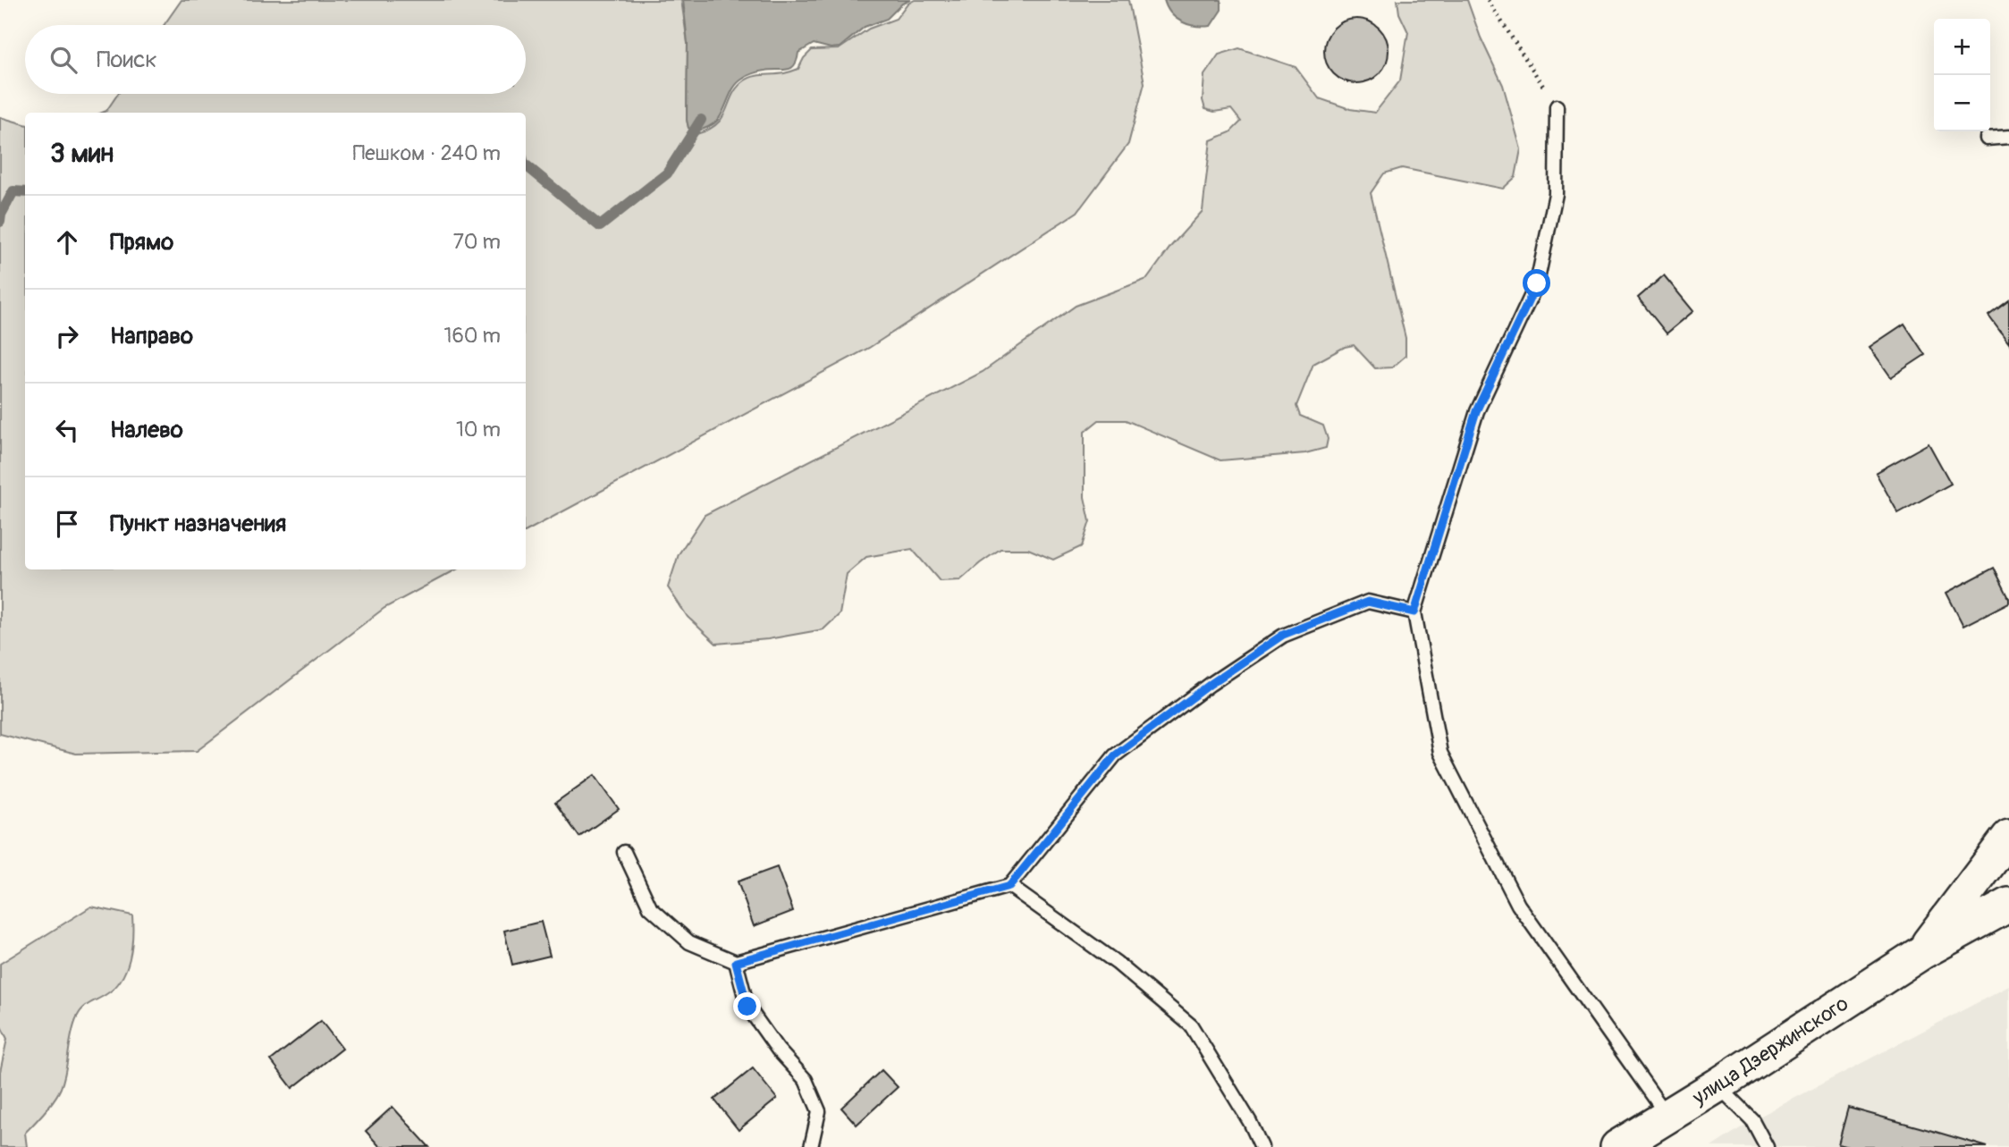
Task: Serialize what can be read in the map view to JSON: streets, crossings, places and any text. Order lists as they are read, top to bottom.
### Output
{
  "streets": {
    "street": ["улица Дзержинского"]
  },
  "page": {
    "map_buttons": ["+", "−"],
    "search": "Поиск",
    "heading": ["3 мин", "Пешком · 240 m"],
    "list": [
      ["Прямо", "70 m"],
      ["Направо", "160 m"],
      ["Налево", "10 m"],
      "Пункт назначения"
    ]
  }
}
